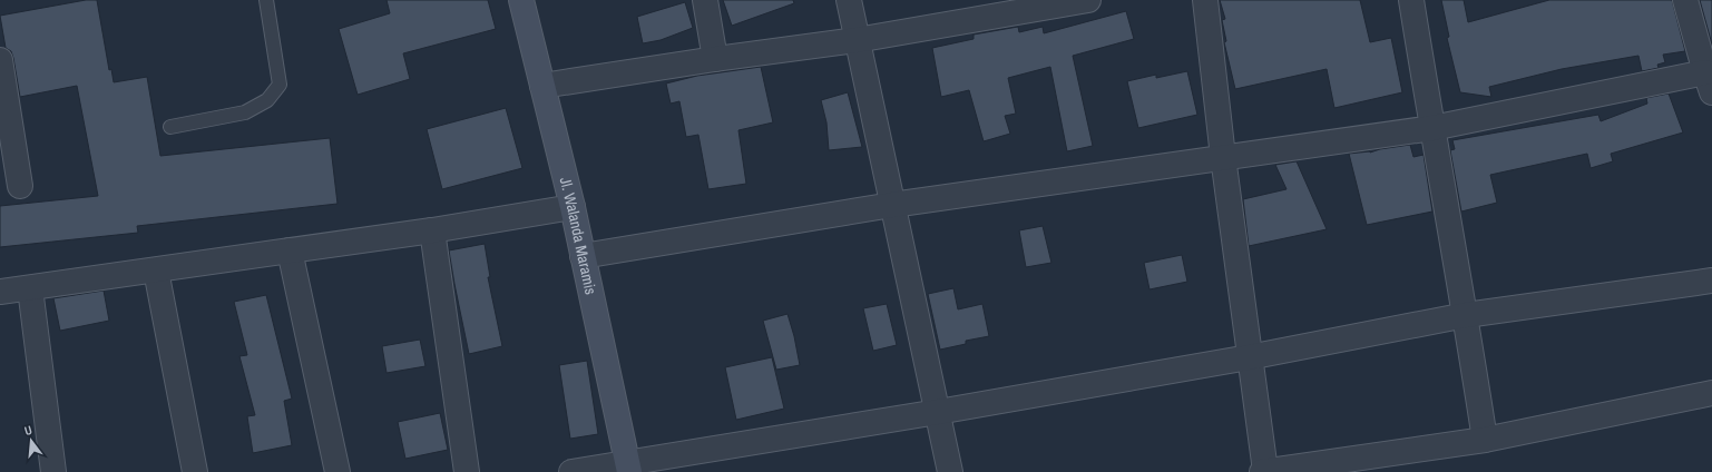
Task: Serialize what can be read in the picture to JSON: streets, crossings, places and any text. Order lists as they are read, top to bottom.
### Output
{
  "streets": {
    "street": ["Jl. Walanda Maramis"]
  },
  "north": "top"
}
